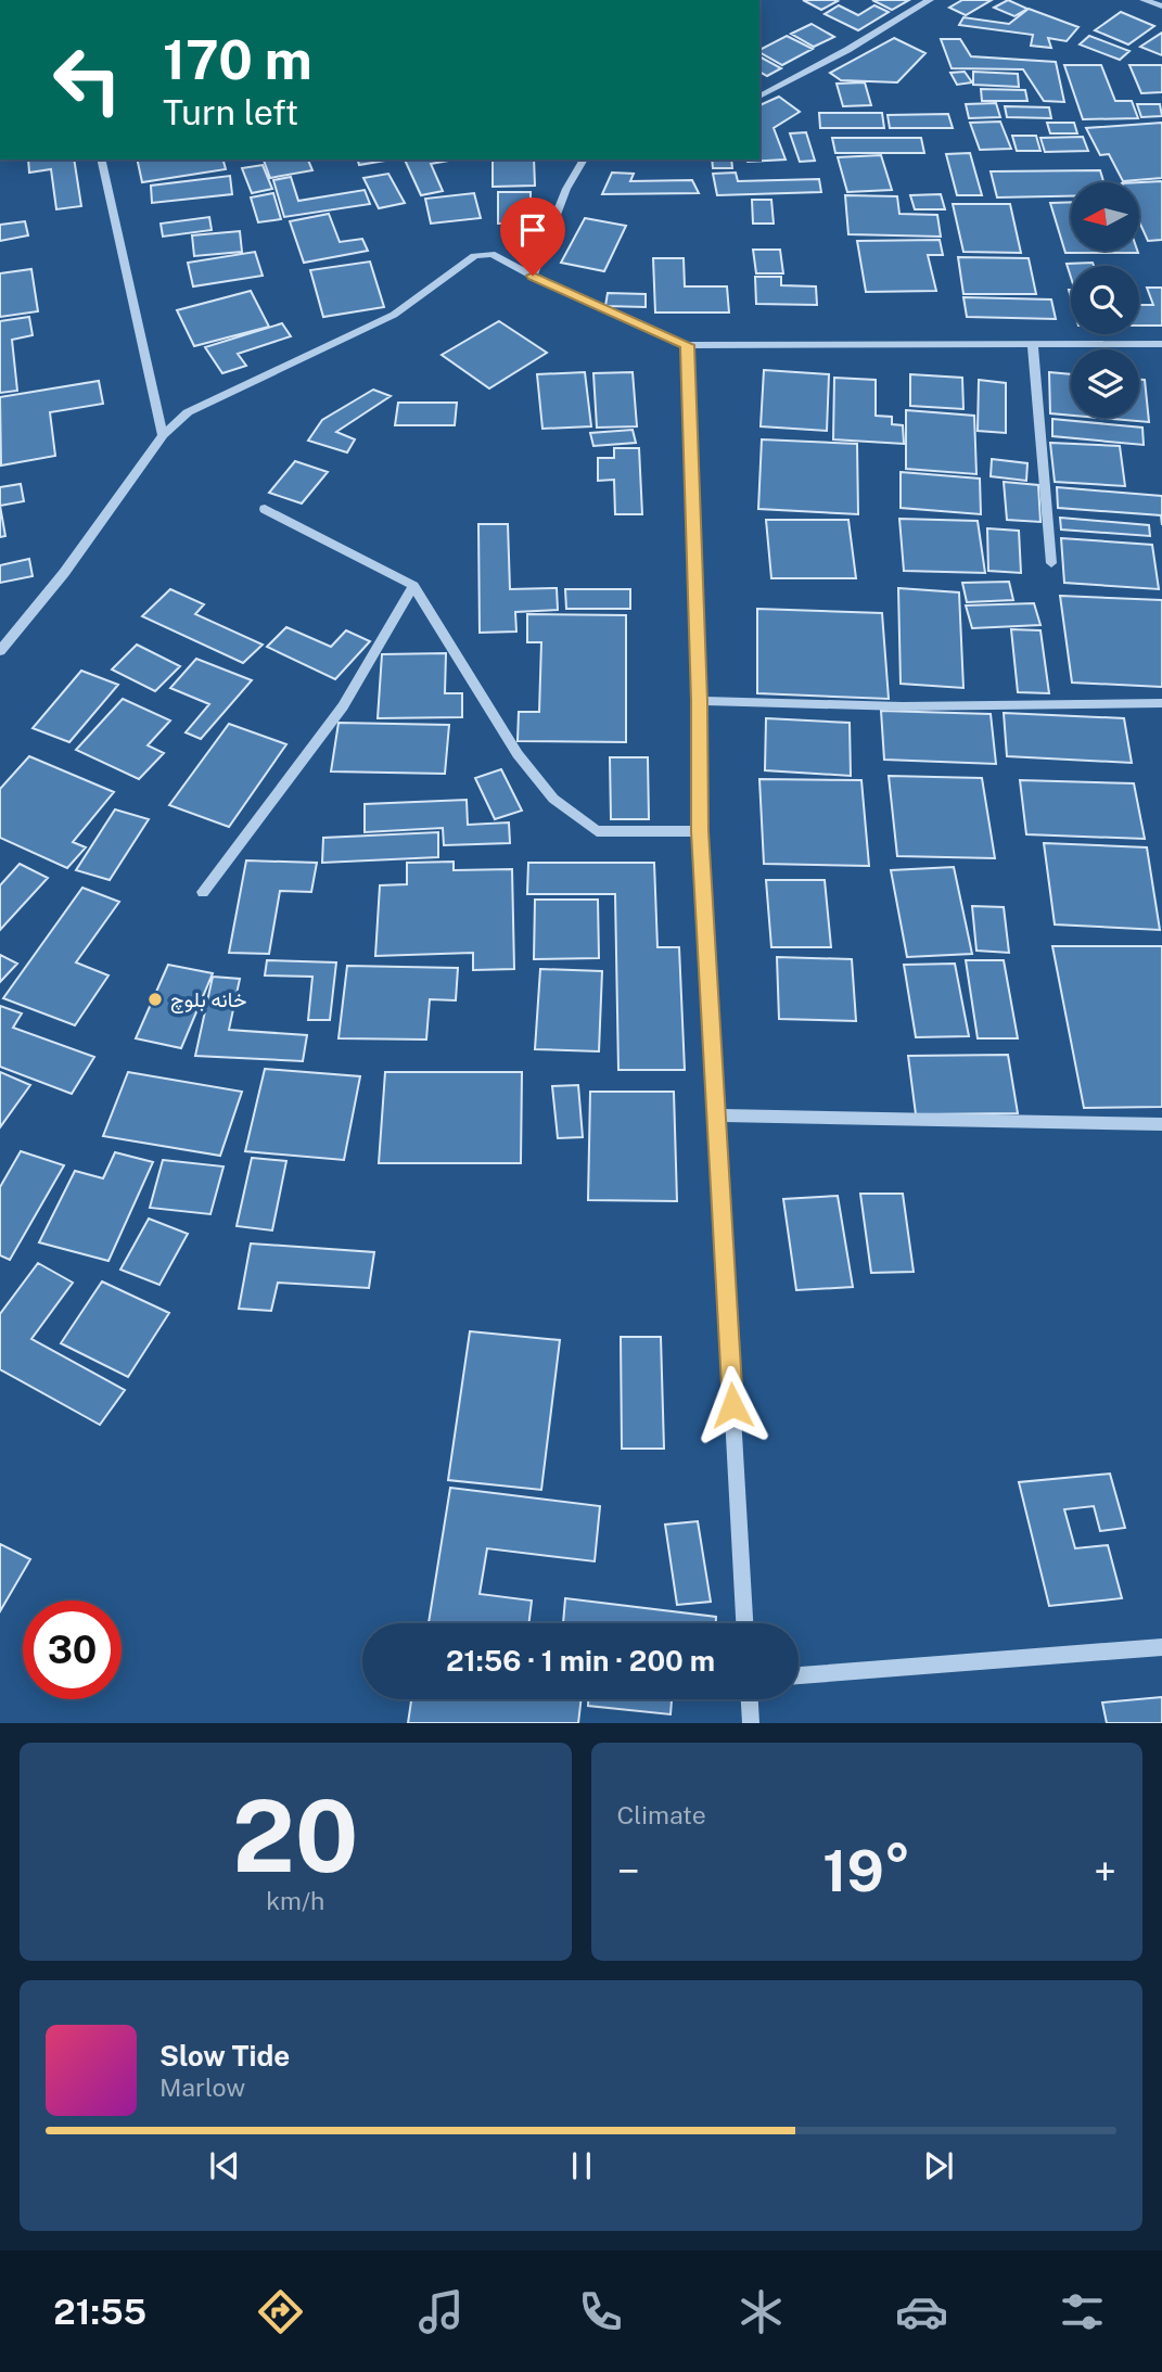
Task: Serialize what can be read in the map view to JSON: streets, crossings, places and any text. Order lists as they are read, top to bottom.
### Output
{
  "places": ["خانه بلوچ"],
  "north": "left",
  "page": {
    "turn": ["170 m", "Turn left"],
    "limit": "30",
    "trip": "21:56 · 1 min · 200 m",
    "tile": [
      ["20", "km/h"],
      "Climate"
    ],
    "heat": ["−", "19°", "+"],
    "song": ["Slow Tide", "Marlow"],
    "tabs": "21:55"
  }
}
